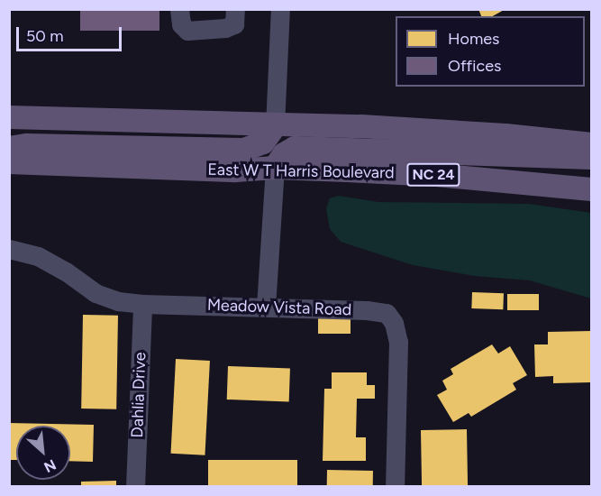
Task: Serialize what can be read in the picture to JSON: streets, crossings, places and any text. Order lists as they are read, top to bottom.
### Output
{
  "streets": {
    "main road": ["East W T Harris Boulevard", "NC 24"],
    "street": ["Meadow Vista Road", "Dahlia Drive"]
  },
  "crossings": [
    ["Meadow Vista Road", "Dahlia Drive"]
  ],
  "legend": ["Homes", "Offices"],
  "scale_bar": "50 m",
  "north": "bottom right"
}
